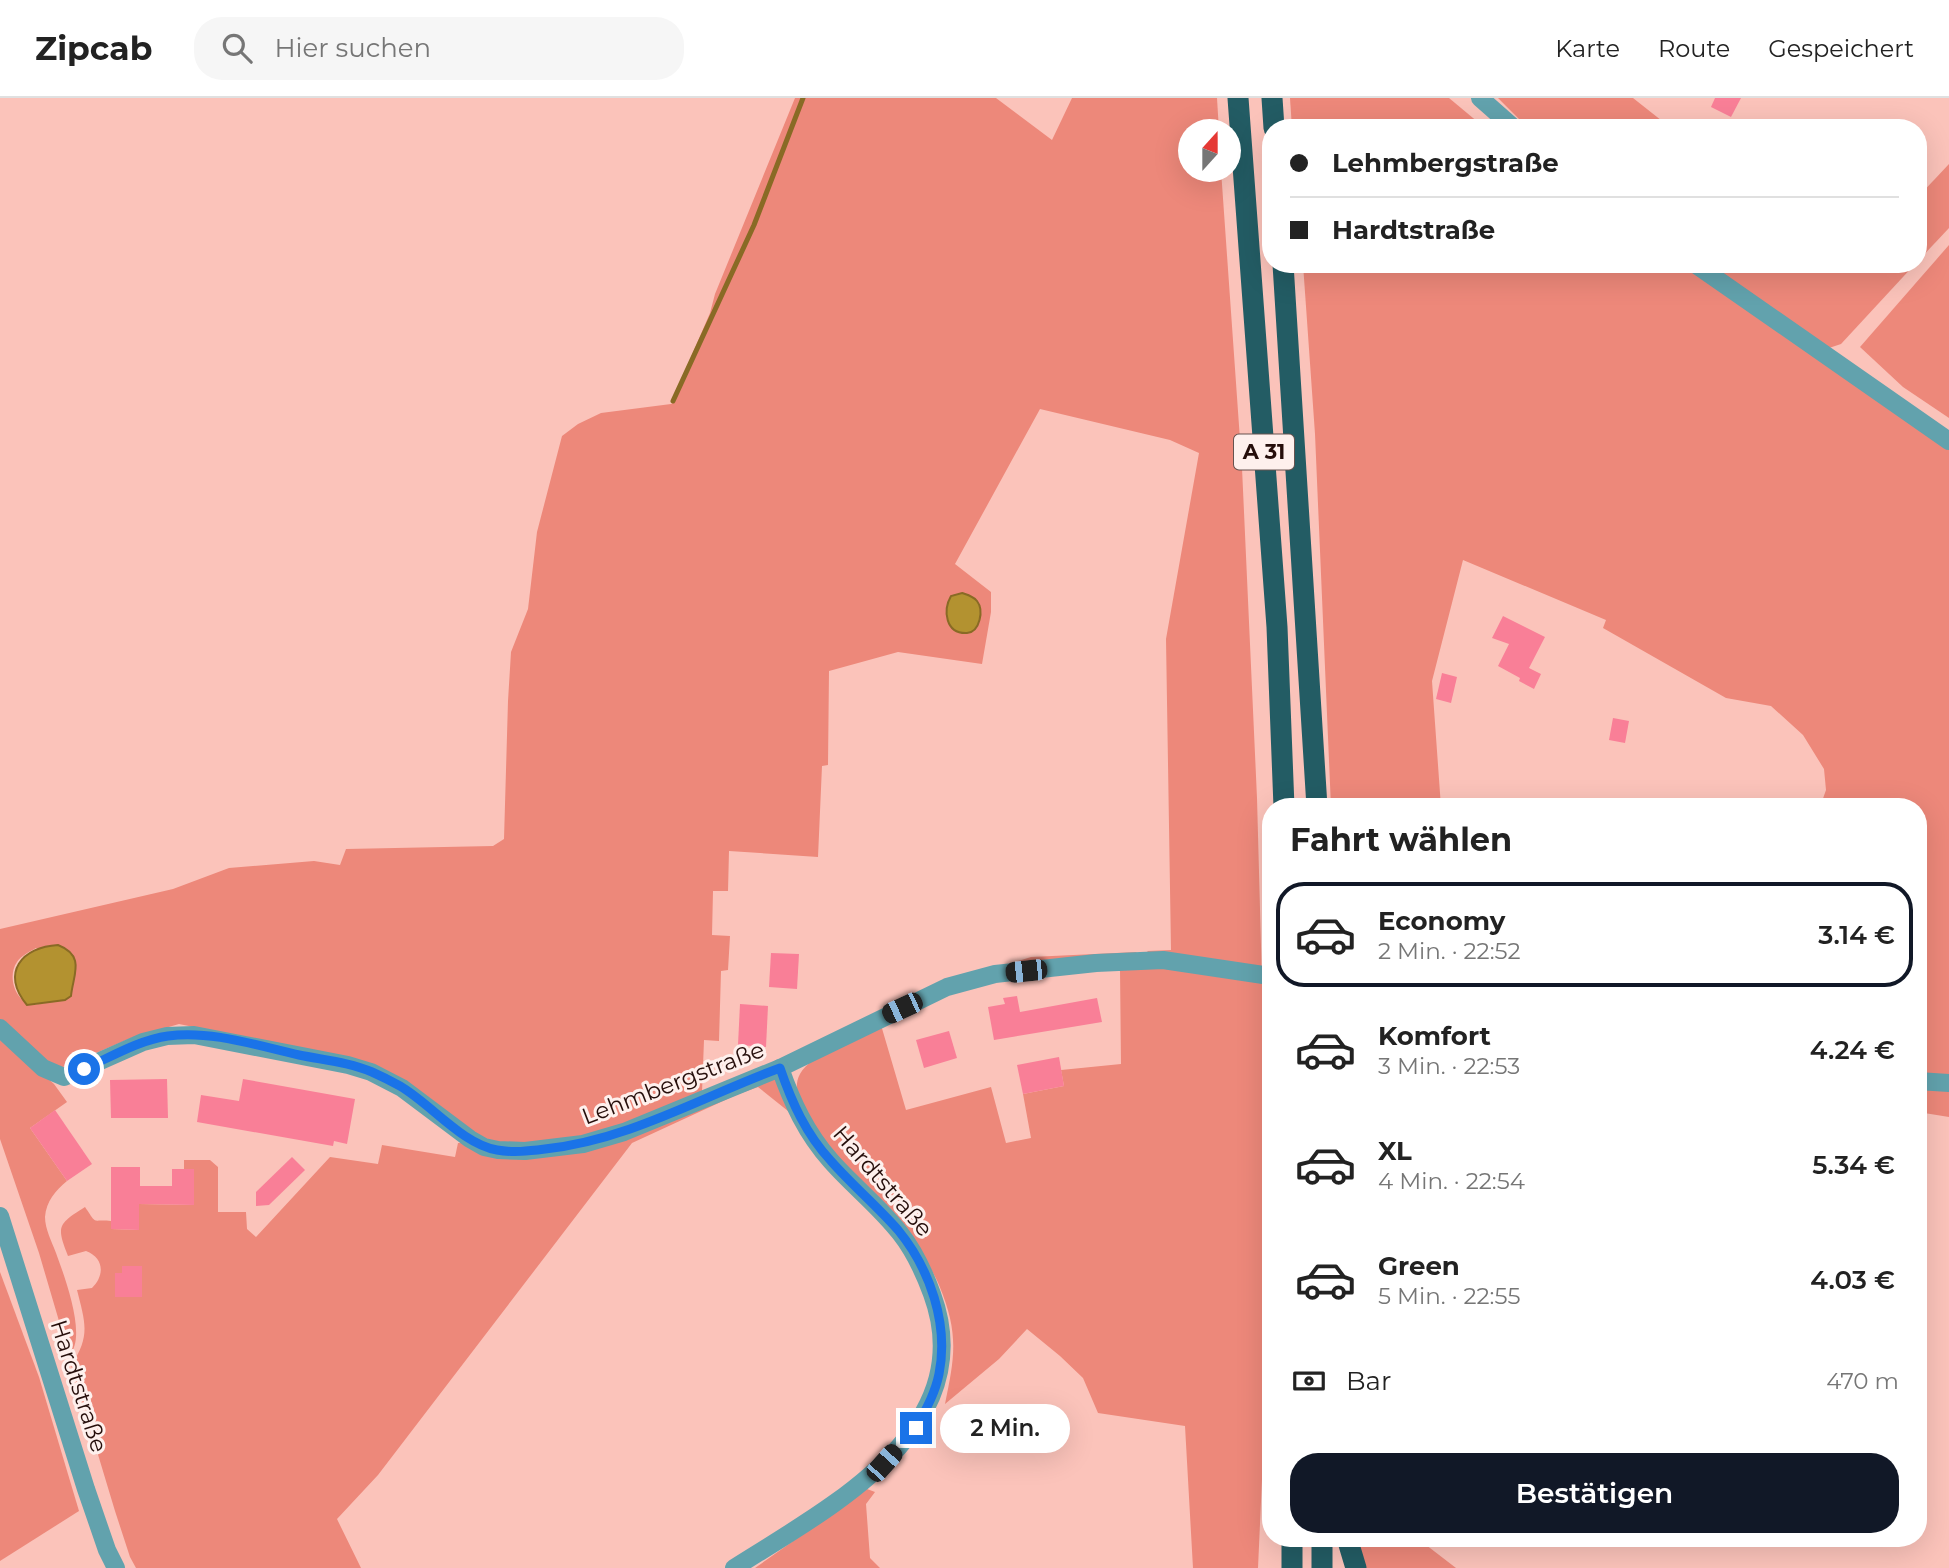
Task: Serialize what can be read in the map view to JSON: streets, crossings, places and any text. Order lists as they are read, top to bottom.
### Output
{
  "streets": {
    "highway": ["A 31"],
    "street": ["Lehmbergstraße", "Hardtstraße"]
  },
  "crossings": [
    ["Lehmbergstraße", "Hardtstraße"]
  ],
  "north": "top",
  "page": {
    "header": "Zipcab",
    "search": "Hier suchen",
    "nav": ["Karte", "Route", "Gespeichert"],
    "banner": ["Lehmbergstraße", "Hardtstraße"],
    "heading": "Fahrt wählen",
    "list": [
      {
        "name": "Economy",
        "note": "2 Min. · 22:52",
        "value": "3.14 €"
      },
      {
        "name": "Komfort",
        "note": "3 Min. · 22:53",
        "value": "4.24 €"
      },
      {
        "name": "XL",
        "note": "4 Min. · 22:54",
        "value": "5.34 €"
      },
      {
        "name": "Green",
        "note": "5 Min. · 22:55",
        "value": "4.03 €"
      }
    ],
    "pay": ["Bar", "470 m"],
    "bubble": "2 Min.",
    "buttons": "Bestätigen"
  }
}
